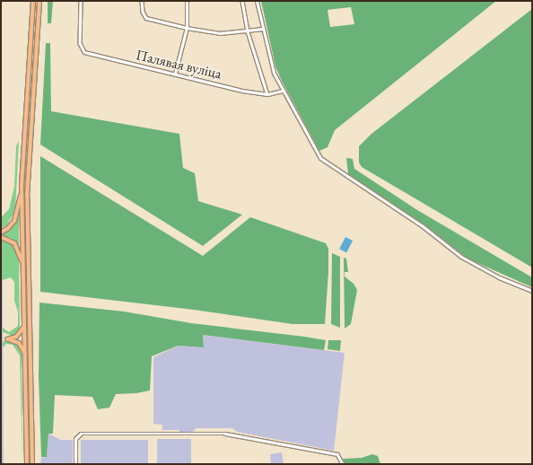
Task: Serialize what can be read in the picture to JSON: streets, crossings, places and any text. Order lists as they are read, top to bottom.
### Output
{
  "streets": {
    "street": ["Палявая вуліца"]
  }
}
